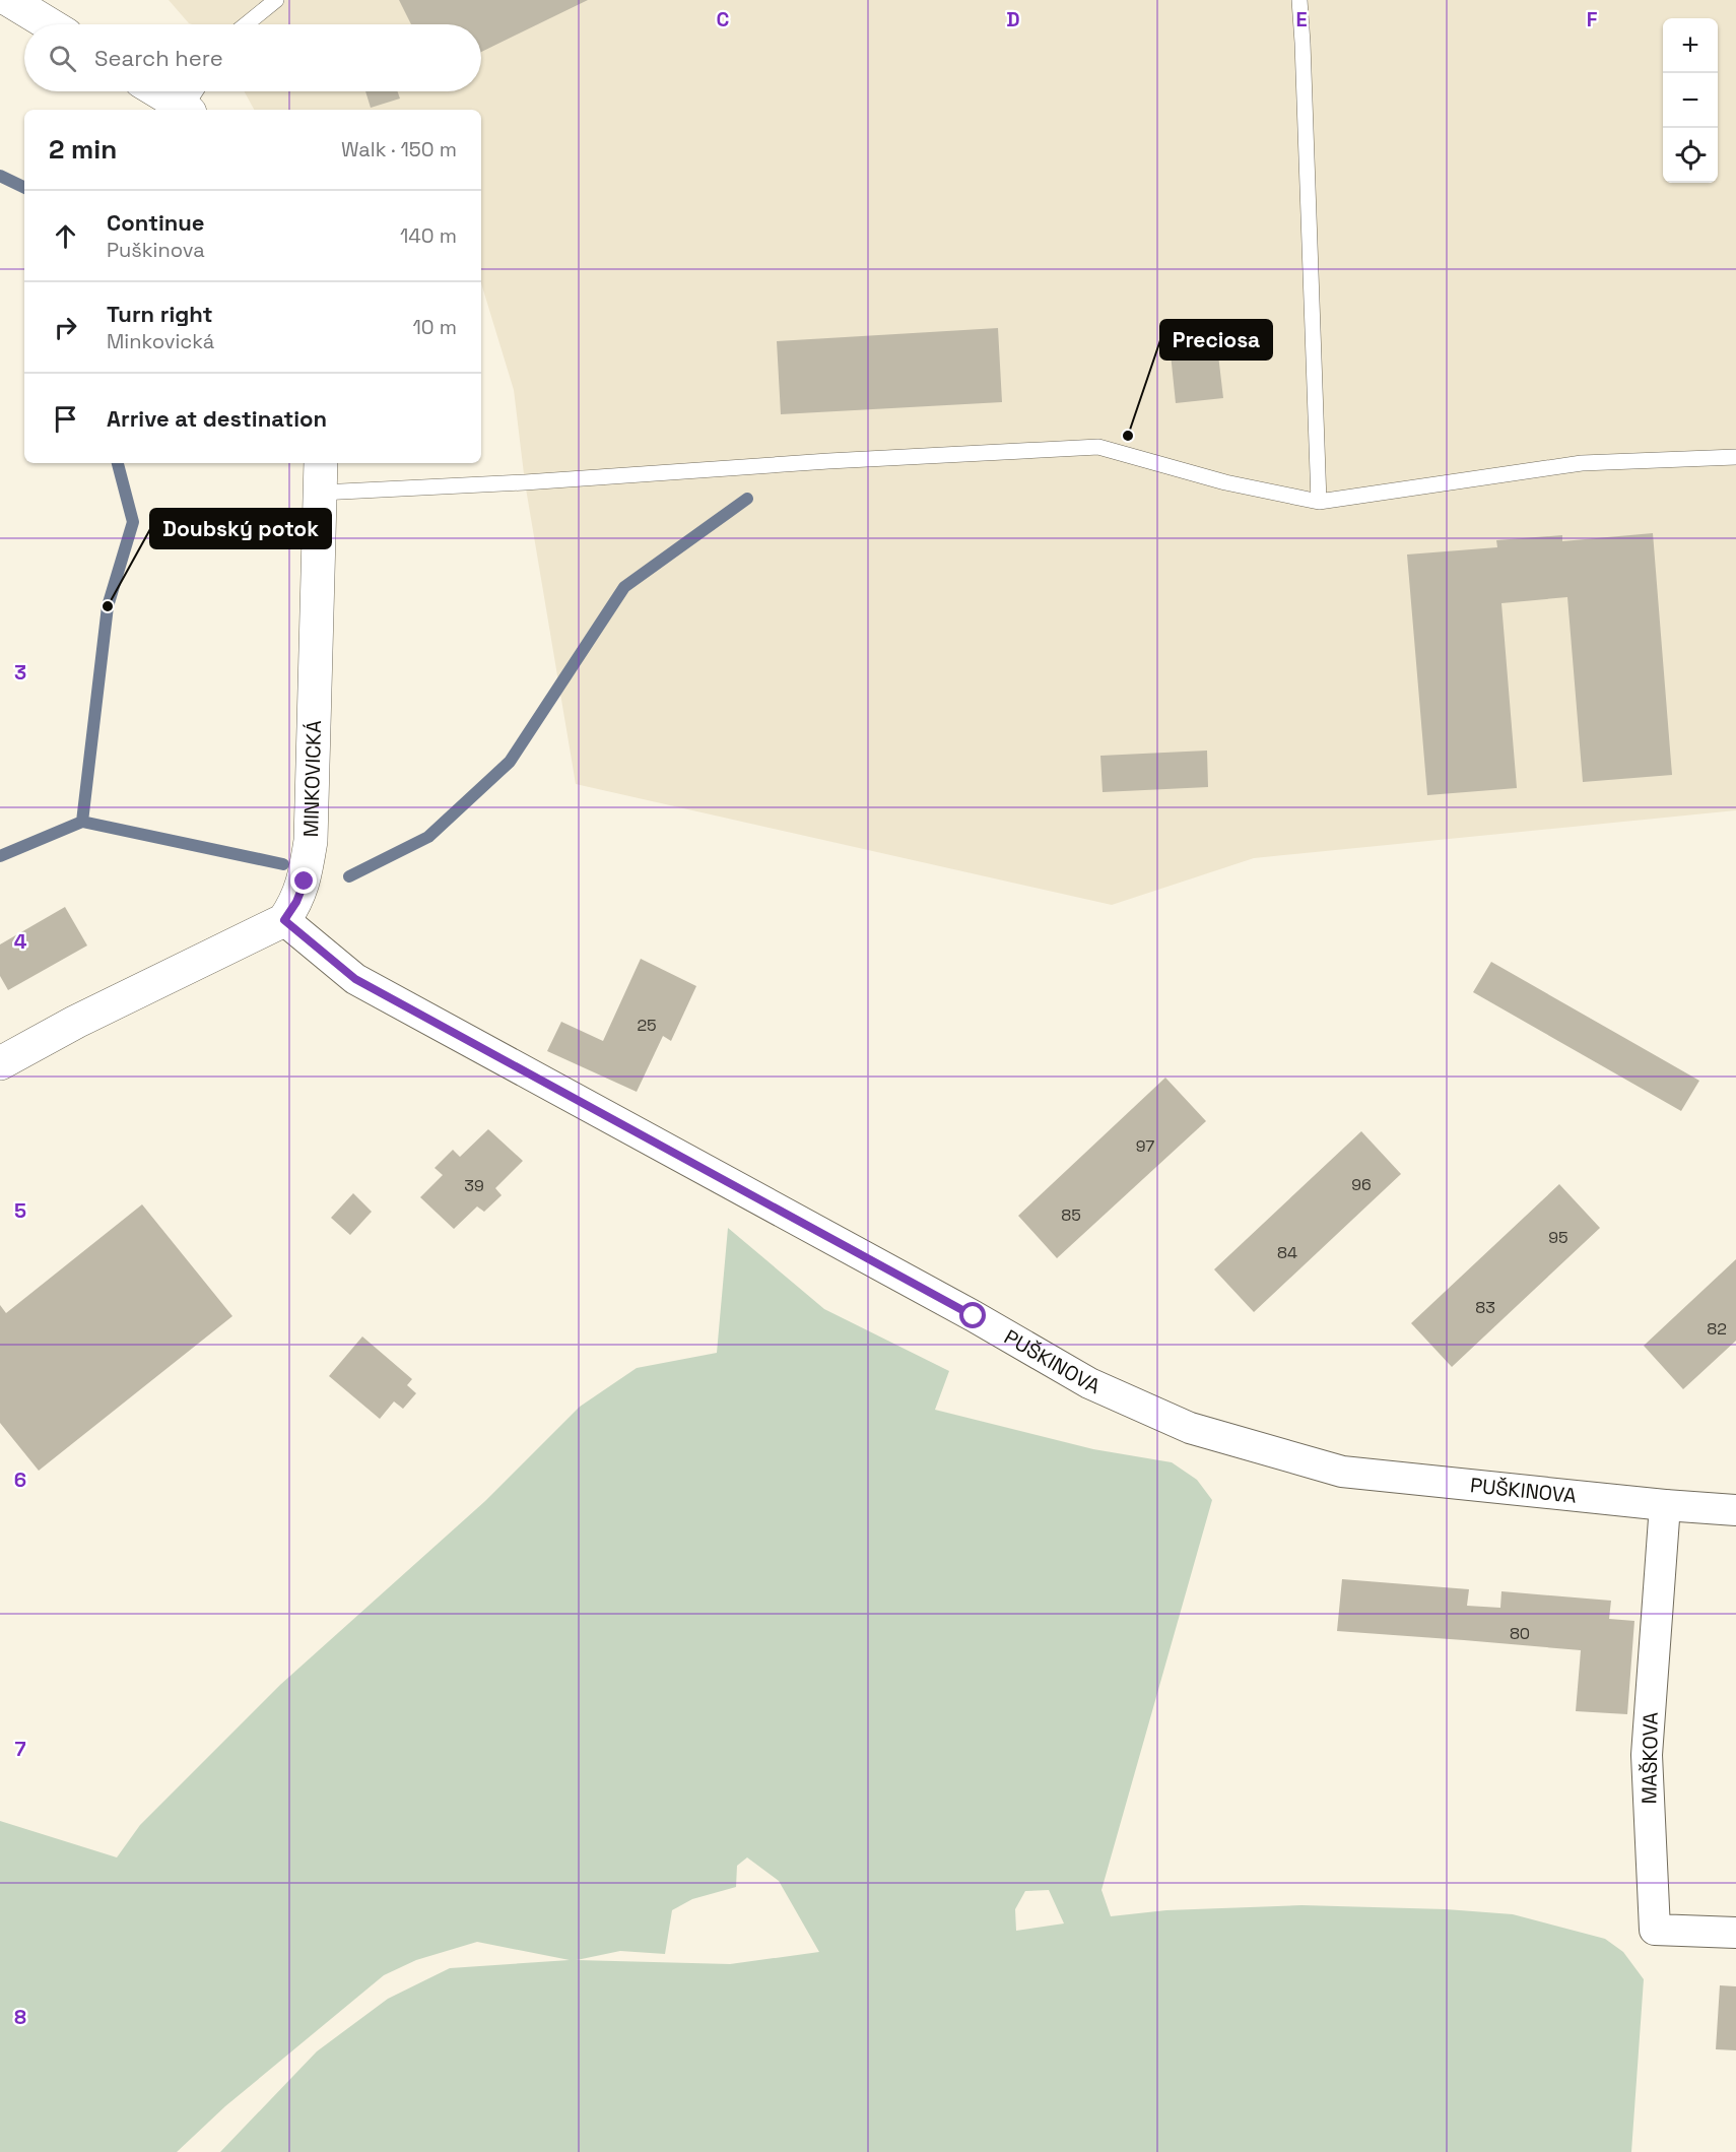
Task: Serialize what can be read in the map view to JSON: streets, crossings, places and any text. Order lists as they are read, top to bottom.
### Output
{
  "streets": {
    "street": ["MINKOVICKÁ", "PUŠKINOVA", "MAŠKOVA"]
  },
  "crossings": [
    ["MINKOVICKÁ", "PUŠKINOVA"],
    ["PUŠKINOVA", "MAŠKOVA"]
  ],
  "places": ["Preciosa", "Doubský potok"],
  "house_numbers": [
    "25",
    "97",
    "96",
    "39",
    "85",
    "95",
    "84",
    "83",
    "82",
    "80"
  ],
  "page": {
    "map_buttons": ["+", "−"],
    "search": "Search here",
    "heading": ["2 min", "Walk · 150 m"],
    "list": [
      ["Continue", "Puškinova", "140 m"],
      ["Turn right", "Minkovická", "10 m"],
      "Arrive at destination"
    ]
  },
  "grid": {
    "columns": [
      "C",
      "D",
      "E",
      "F"
    ],
    "rows": [
      "3",
      "4",
      "5",
      "6",
      "7",
      "8"
    ]
  }
}
